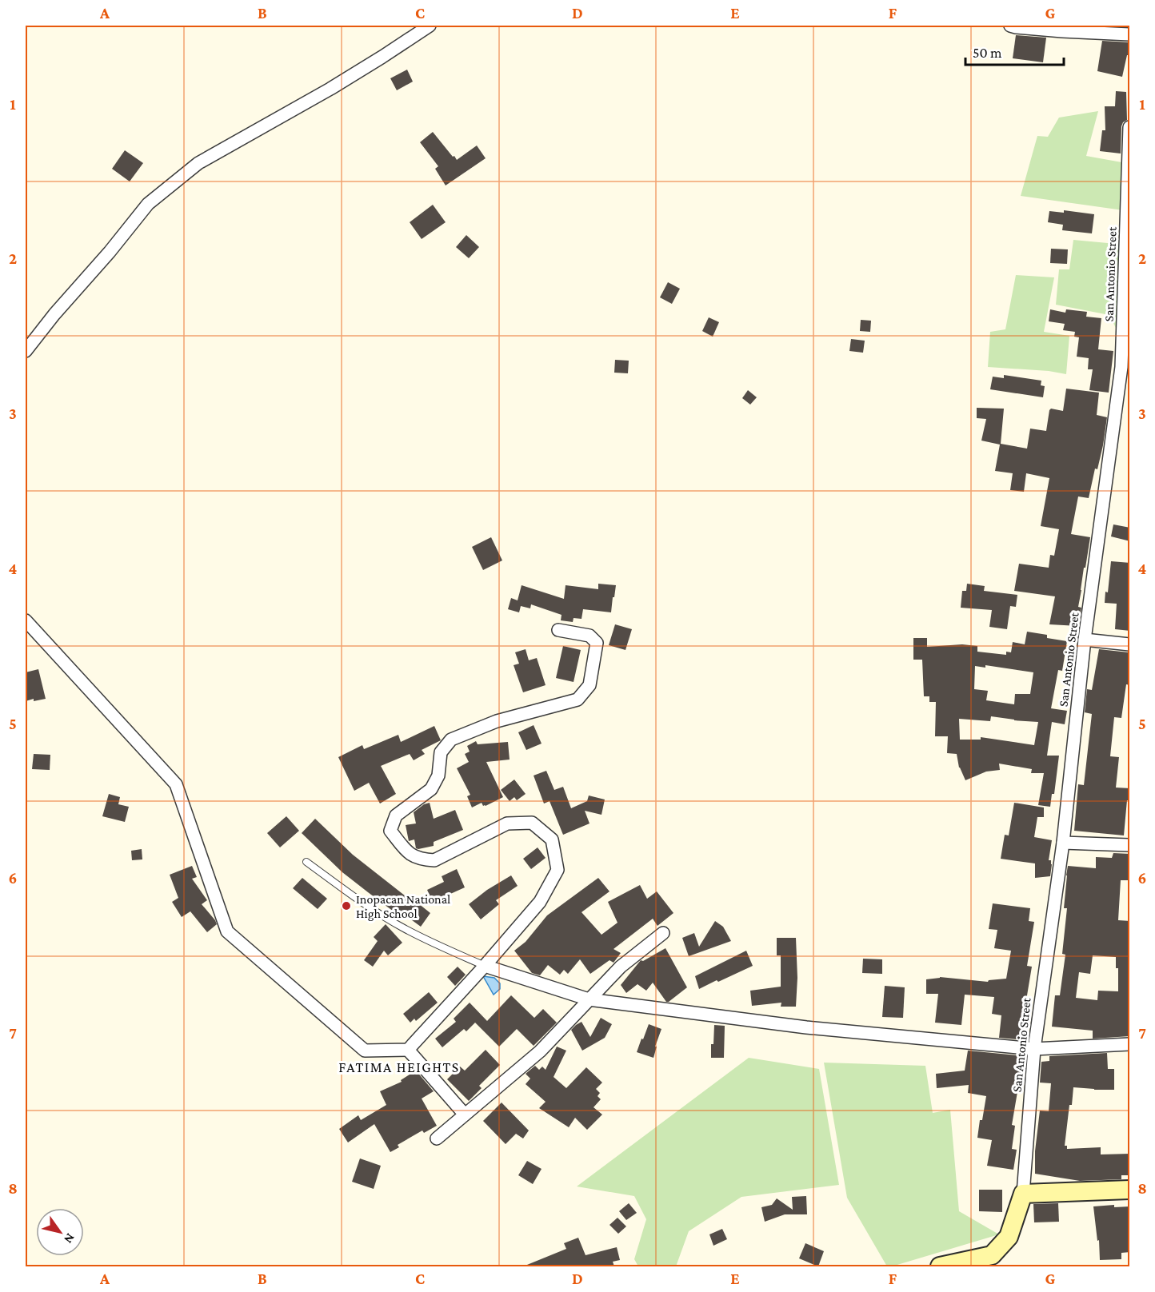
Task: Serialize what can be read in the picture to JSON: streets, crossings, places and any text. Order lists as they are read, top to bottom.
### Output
{
  "streets": {
    "street": ["San Antonio Street"]
  },
  "districts": ["FATIMA HEIGHTS"],
  "places": ["Inopacan National High School"],
  "scale_bar": "50 m",
  "north": "bottom right",
  "grid": {
    "columns": [
      "A",
      "B",
      "C",
      "D",
      "E",
      "F",
      "G"
    ],
    "rows": [
      "1",
      "2",
      "3",
      "4",
      "5",
      "6",
      "7",
      "8"
    ]
  }
}
